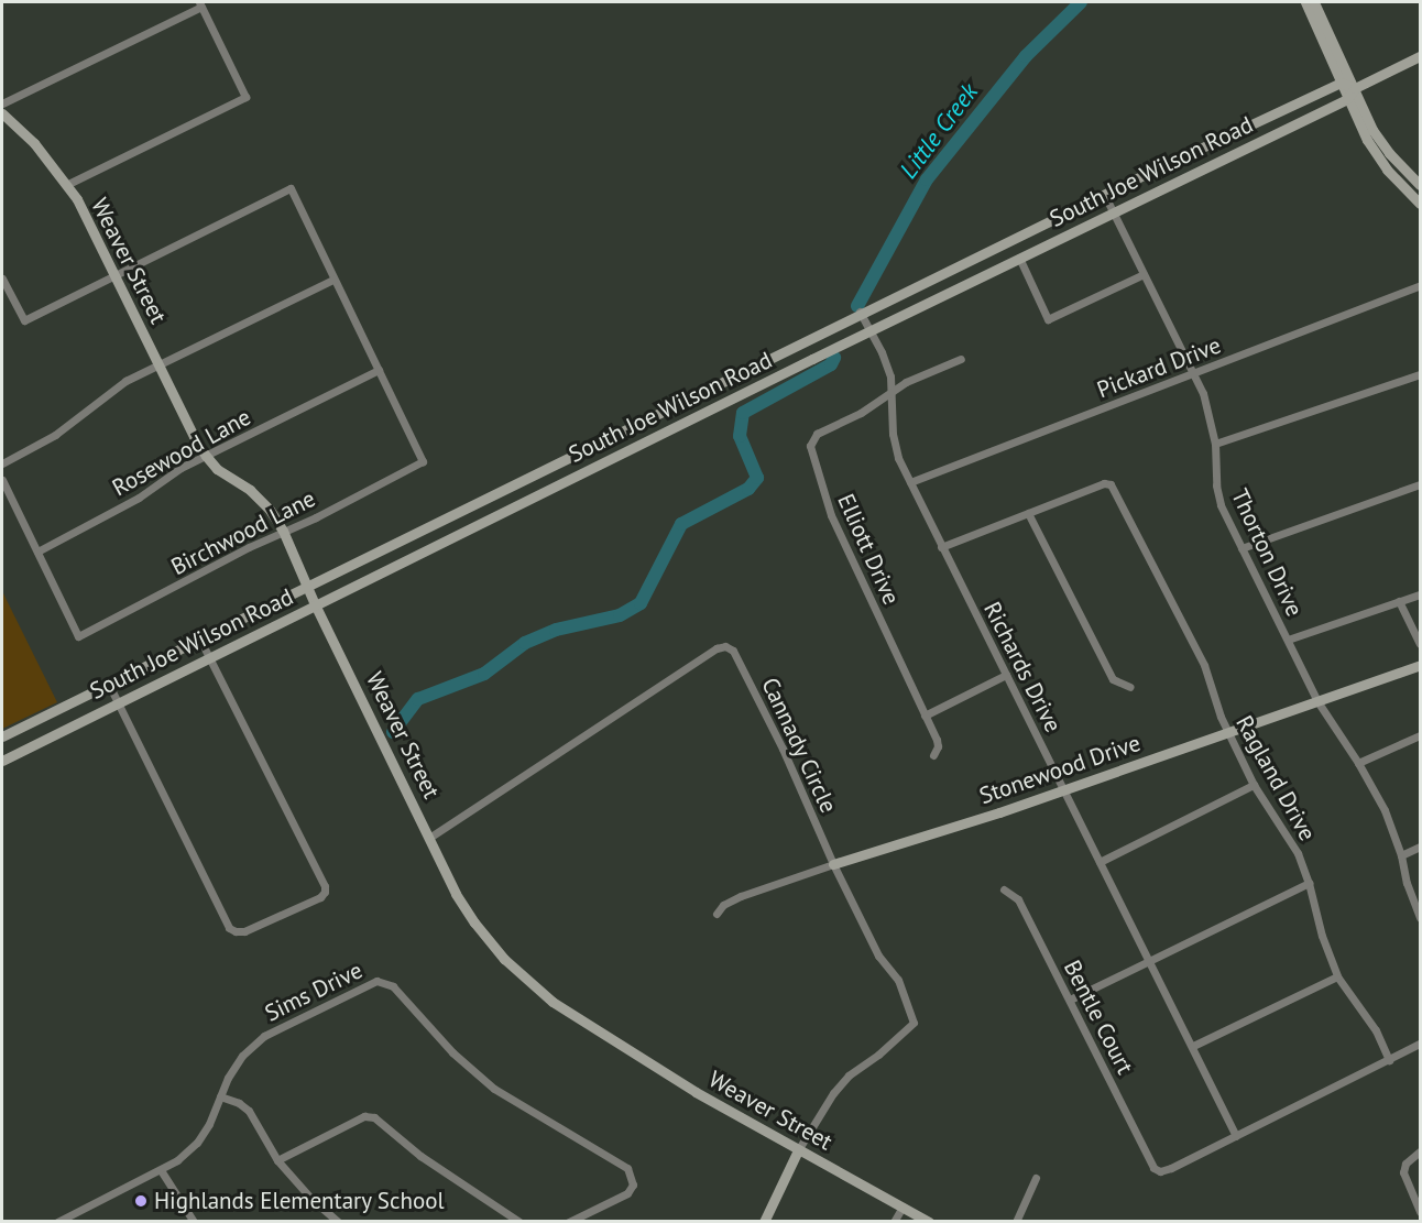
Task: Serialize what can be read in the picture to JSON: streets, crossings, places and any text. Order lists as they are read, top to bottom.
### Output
{
  "streets": {
    "main road": ["South Joe Wilson Road", "Weaver Street", "Stonewood Drive"],
    "street": [
      "Pickard Drive",
      "Rosewood Lane",
      "Birchwood Lane",
      "Elliott Drive",
      "Thorton Drive",
      "Richards Drive",
      "Cannady Circle",
      "Ragland Drive",
      "Sims Drive",
      "Bentle Court"
    ]
  },
  "crossings": [
    ["South Joe Wilson Road", "Weaver Street"],
    ["South Joe Wilson Road", "Thorton Drive"],
    ["South Joe Wilson Road", "Richards Drive"],
    ["Weaver Street", "Rosewood Lane"],
    ["Weaver Street", "Birchwood Lane"],
    ["Weaver Street", "Cannady Circle"],
    ["Pickard Drive", "Thorton Drive"],
    ["Pickard Drive", "Richards Drive"],
    ["Rosewood Lane", "Birchwood Lane"],
    ["Elliott Drive", "Richards Drive"],
    ["Thorton Drive", "Stonewood Drive"],
    ["Richards Drive", "Stonewood Drive"],
    ["Richards Drive", "Bentle Court"],
    ["Cannady Circle", "Stonewood Drive"],
    ["Stonewood Drive", "Ragland Drive"]
  ],
  "water": ["Little Creek"],
  "places": ["Highlands Elementary School"]
}
